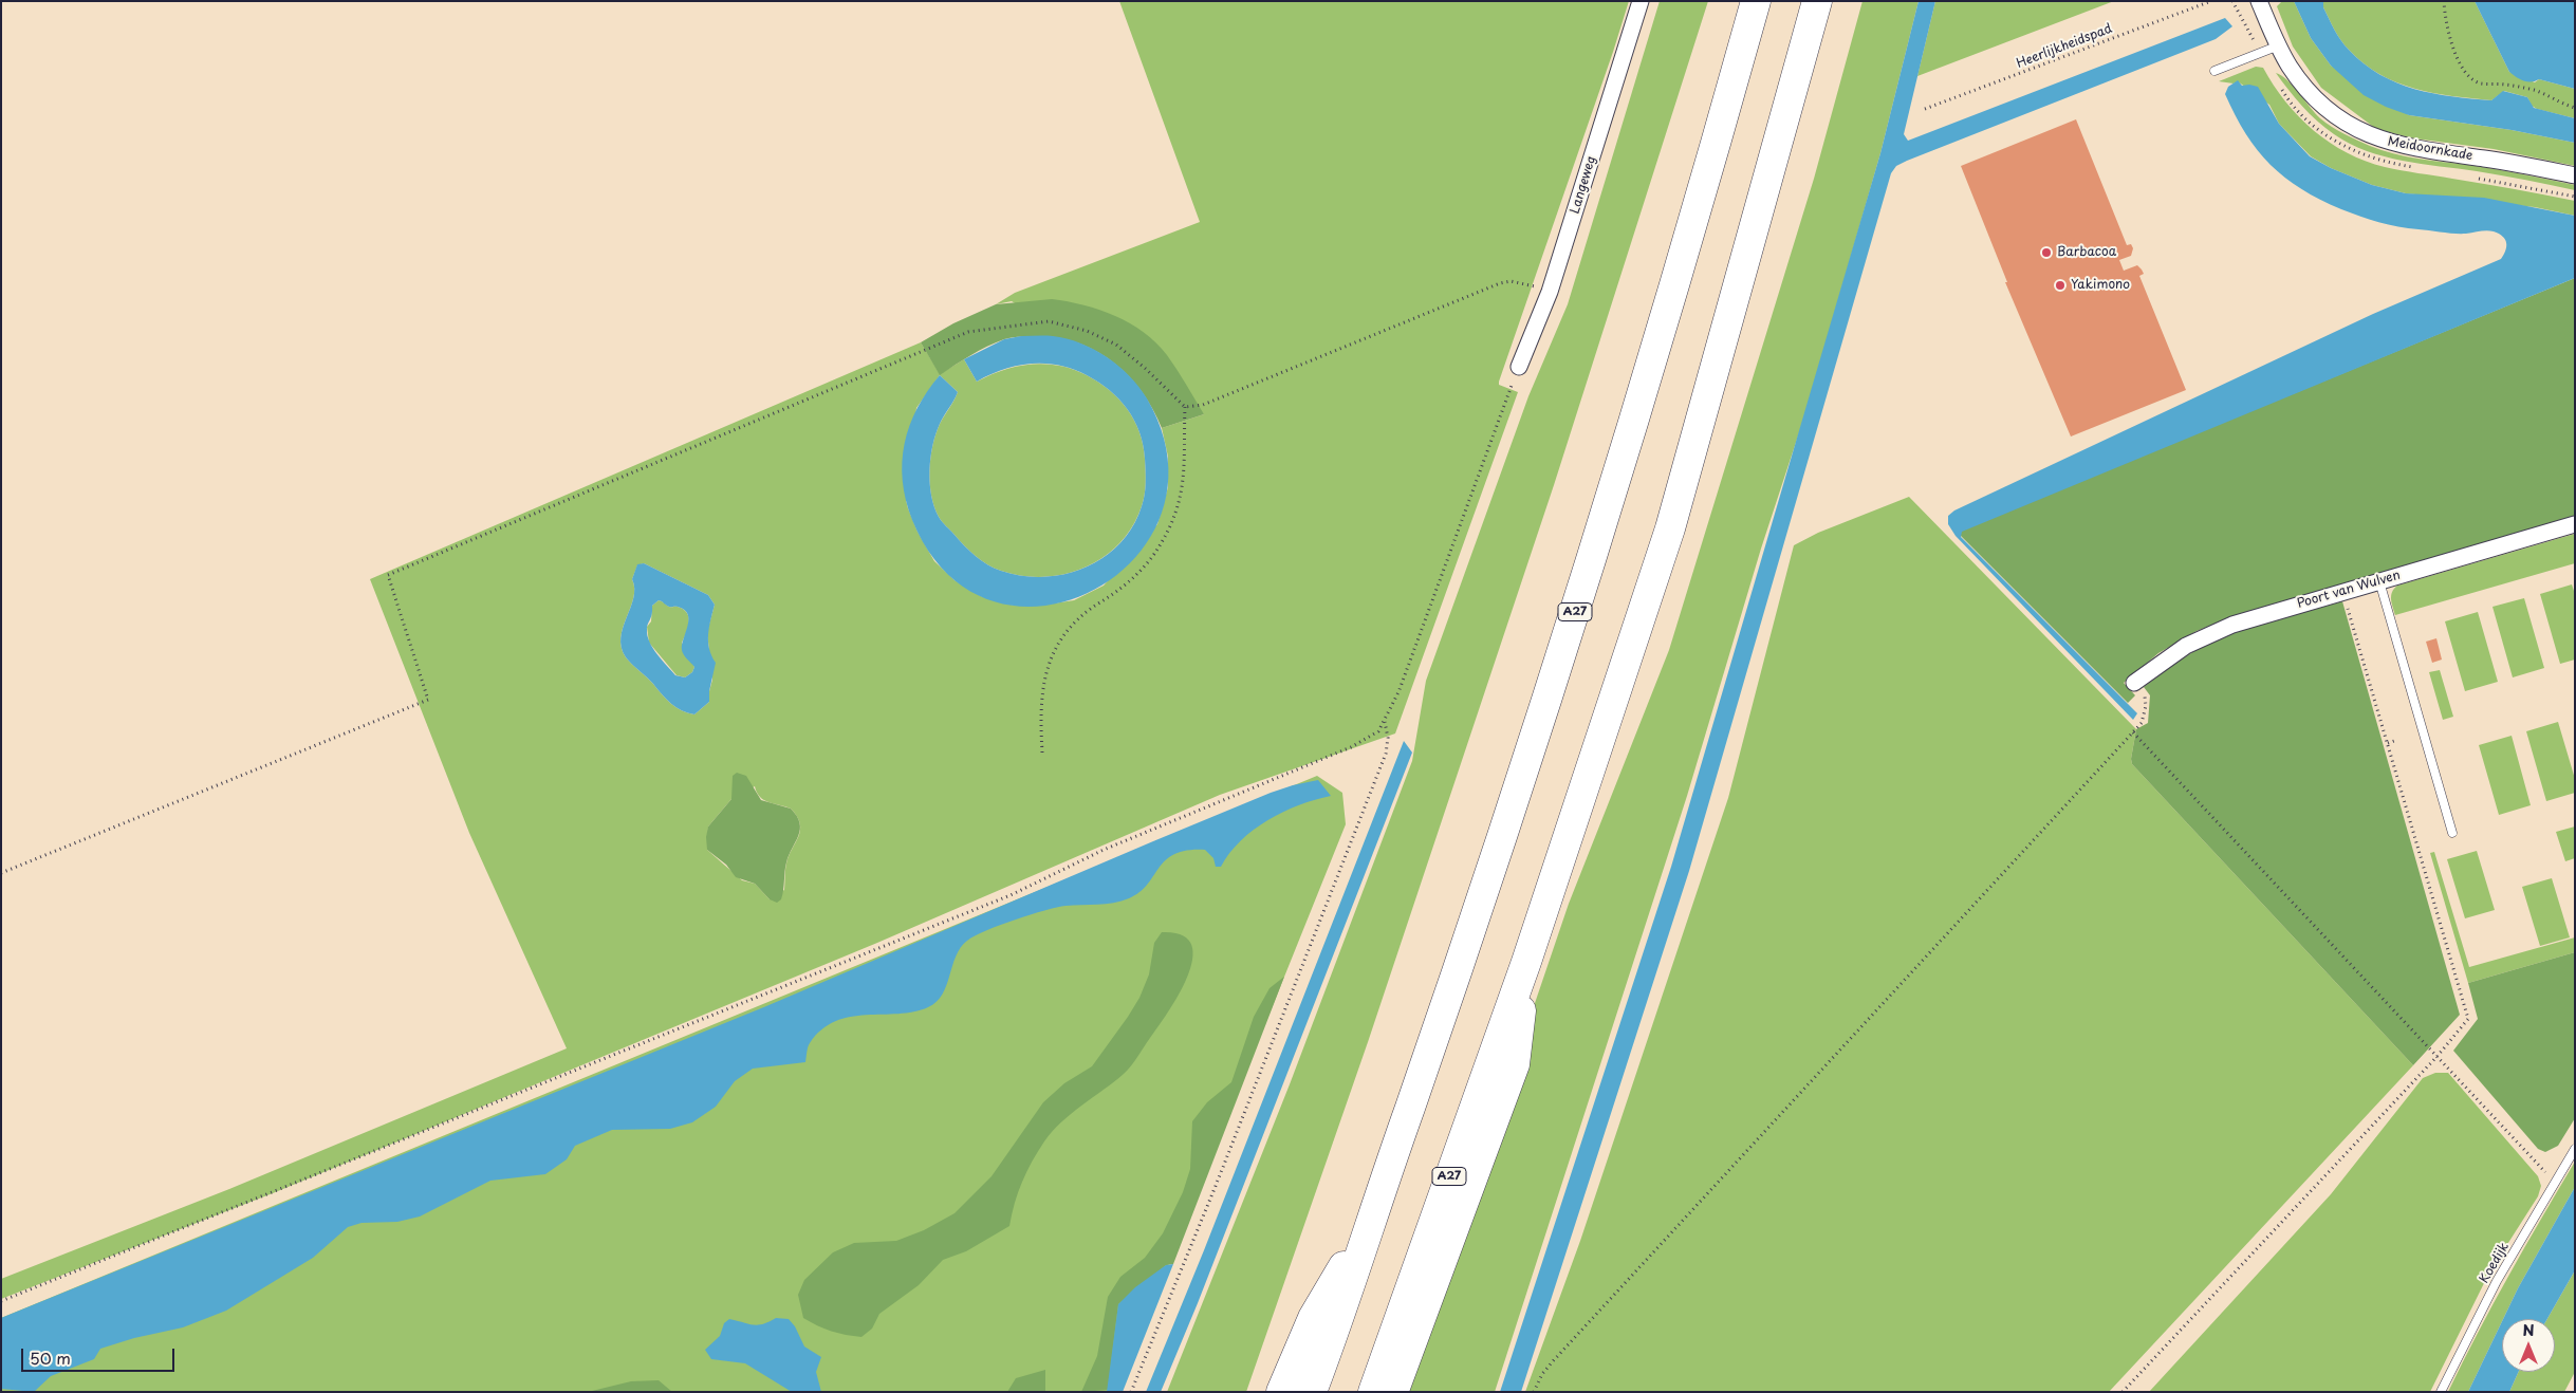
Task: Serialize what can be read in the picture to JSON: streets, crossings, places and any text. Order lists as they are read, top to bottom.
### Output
{
  "streets": {
    "highway": ["A27"],
    "street": ["Meidoornkade", "Langeweg", "Poort van Wulven"],
    "lane": ["Koedijk"],
    "path": ["Heerlijkheidspad"]
  },
  "places": ["Barbacoa", "Yakimono"],
  "scale_bar": "50 m",
  "north": "top"
}
